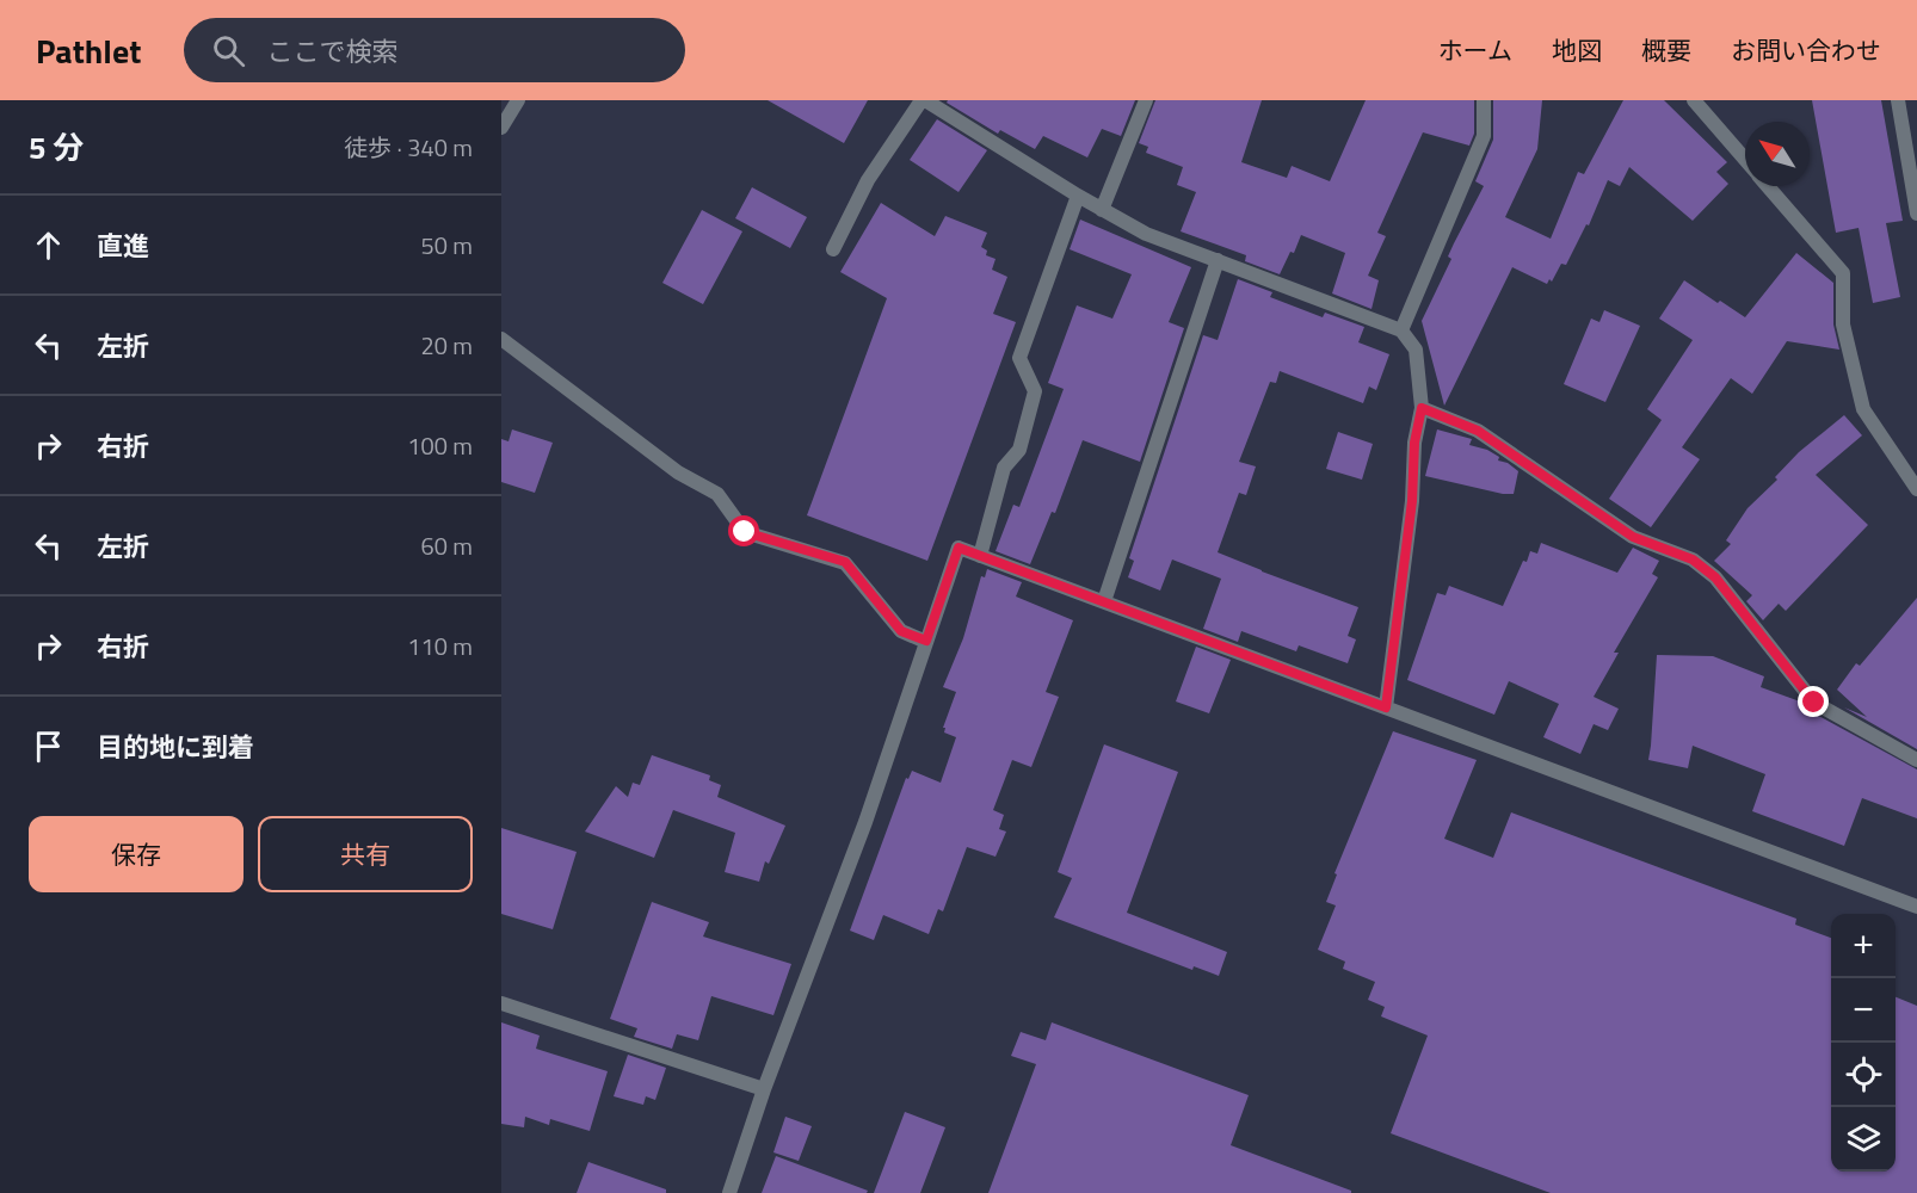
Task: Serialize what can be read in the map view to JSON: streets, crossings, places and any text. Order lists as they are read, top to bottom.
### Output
{
  "north": "top left",
  "page": {
    "header": "Pathlet",
    "search": "ここで検索",
    "nav": [
      "ホーム",
      "地図",
      "概要",
      "お問い合わせ"
    ],
    "heading": ["5 分", "徒歩 · 340 m"],
    "list": [
      ["直進", "50 m"],
      ["左折", "20 m"],
      ["右折", "100 m"],
      ["左折", "60 m"],
      ["右折", "110 m"],
      "目的地に到着"
    ],
    "buttons": ["保存", "共有"],
    "map_buttons": ["+", "−"]
  }
}
